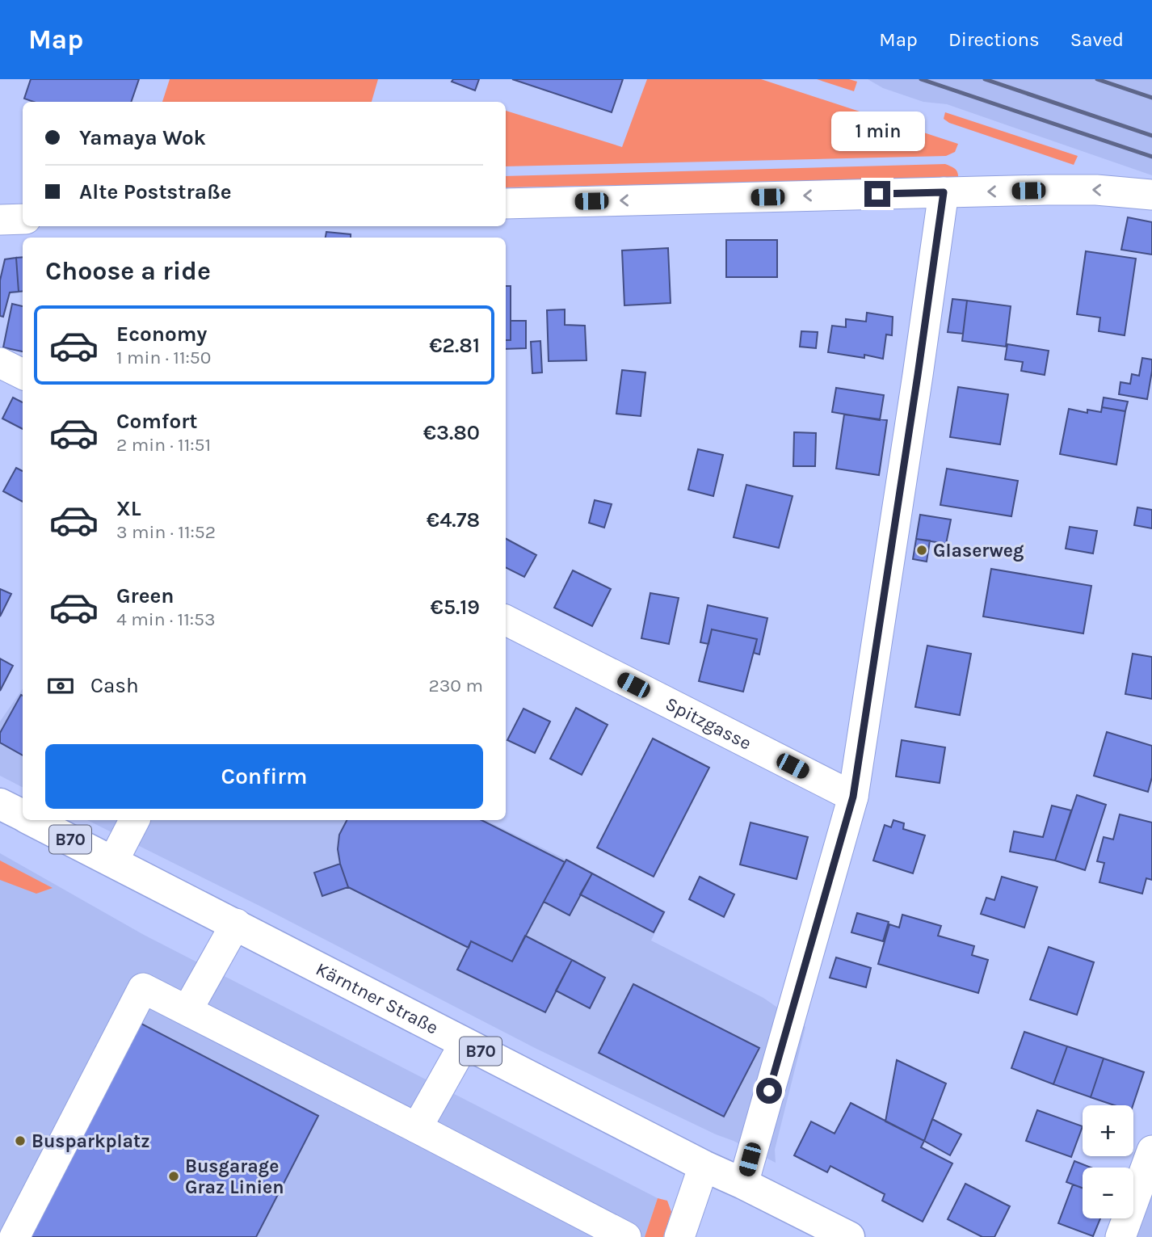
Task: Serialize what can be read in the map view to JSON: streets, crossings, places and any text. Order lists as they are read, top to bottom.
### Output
{
  "streets": {
    "main road": ["B70", "Kärntner Straße"],
    "street": ["Spitzgasse"]
  },
  "places": ["Glaserweg", "Busparkplatz", "Busgarage Graz Linien"],
  "page": {
    "header": "Map",
    "nav": ["Map", "Directions", "Saved"],
    "banner": ["Yamaya Wok", "Alte Poststraße"],
    "bubble": "1 min",
    "heading": "Choose a ride",
    "list": [
      {
        "name": "Economy",
        "note": "1 min · 11:50",
        "value": "€2.81"
      },
      {
        "name": "Comfort",
        "note": "2 min · 11:51",
        "value": "€3.80"
      },
      {
        "name": "XL",
        "note": "3 min · 11:52",
        "value": "€4.78"
      },
      {
        "name": "Green",
        "note": "4 min · 11:53",
        "value": "€5.19"
      }
    ],
    "pay": ["Cash", "230 m"],
    "buttons": "Confirm",
    "map_buttons": ["+", "−"]
  }
}
